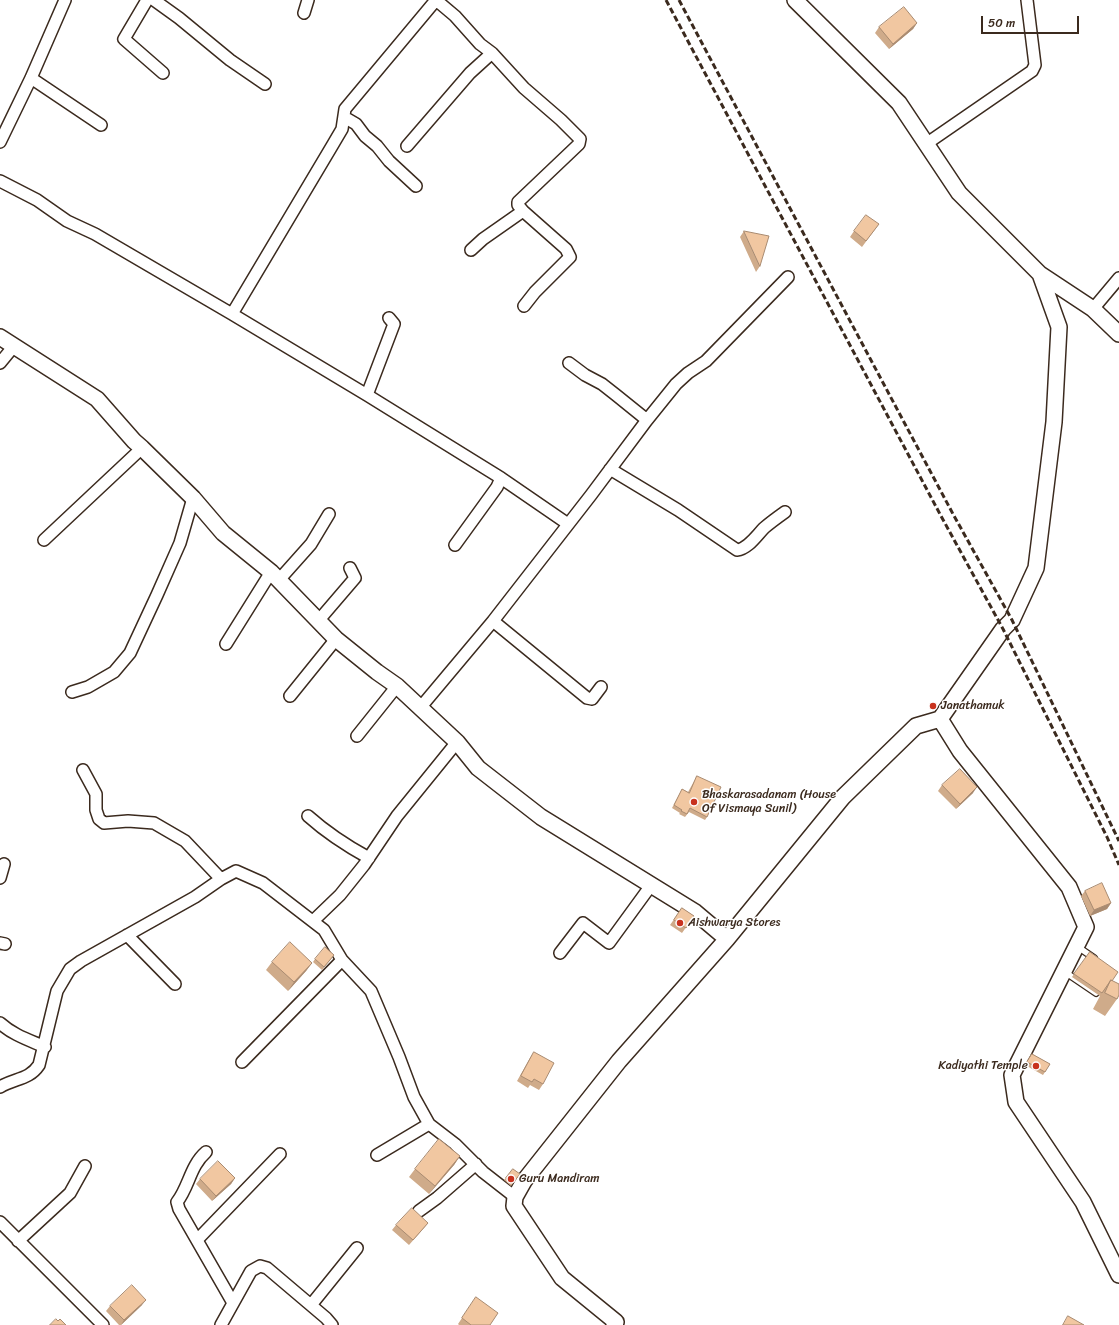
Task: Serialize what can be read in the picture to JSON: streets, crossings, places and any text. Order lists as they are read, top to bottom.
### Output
{
  "places": [
    "Janathamuk",
    "Bhaskarasadanam (House Of Vismaya Sunil)",
    "Aishwarya Stores",
    "Kadiyathi Temple",
    "Guru Mandiram"
  ],
  "scale_bar": "50 m"
}
